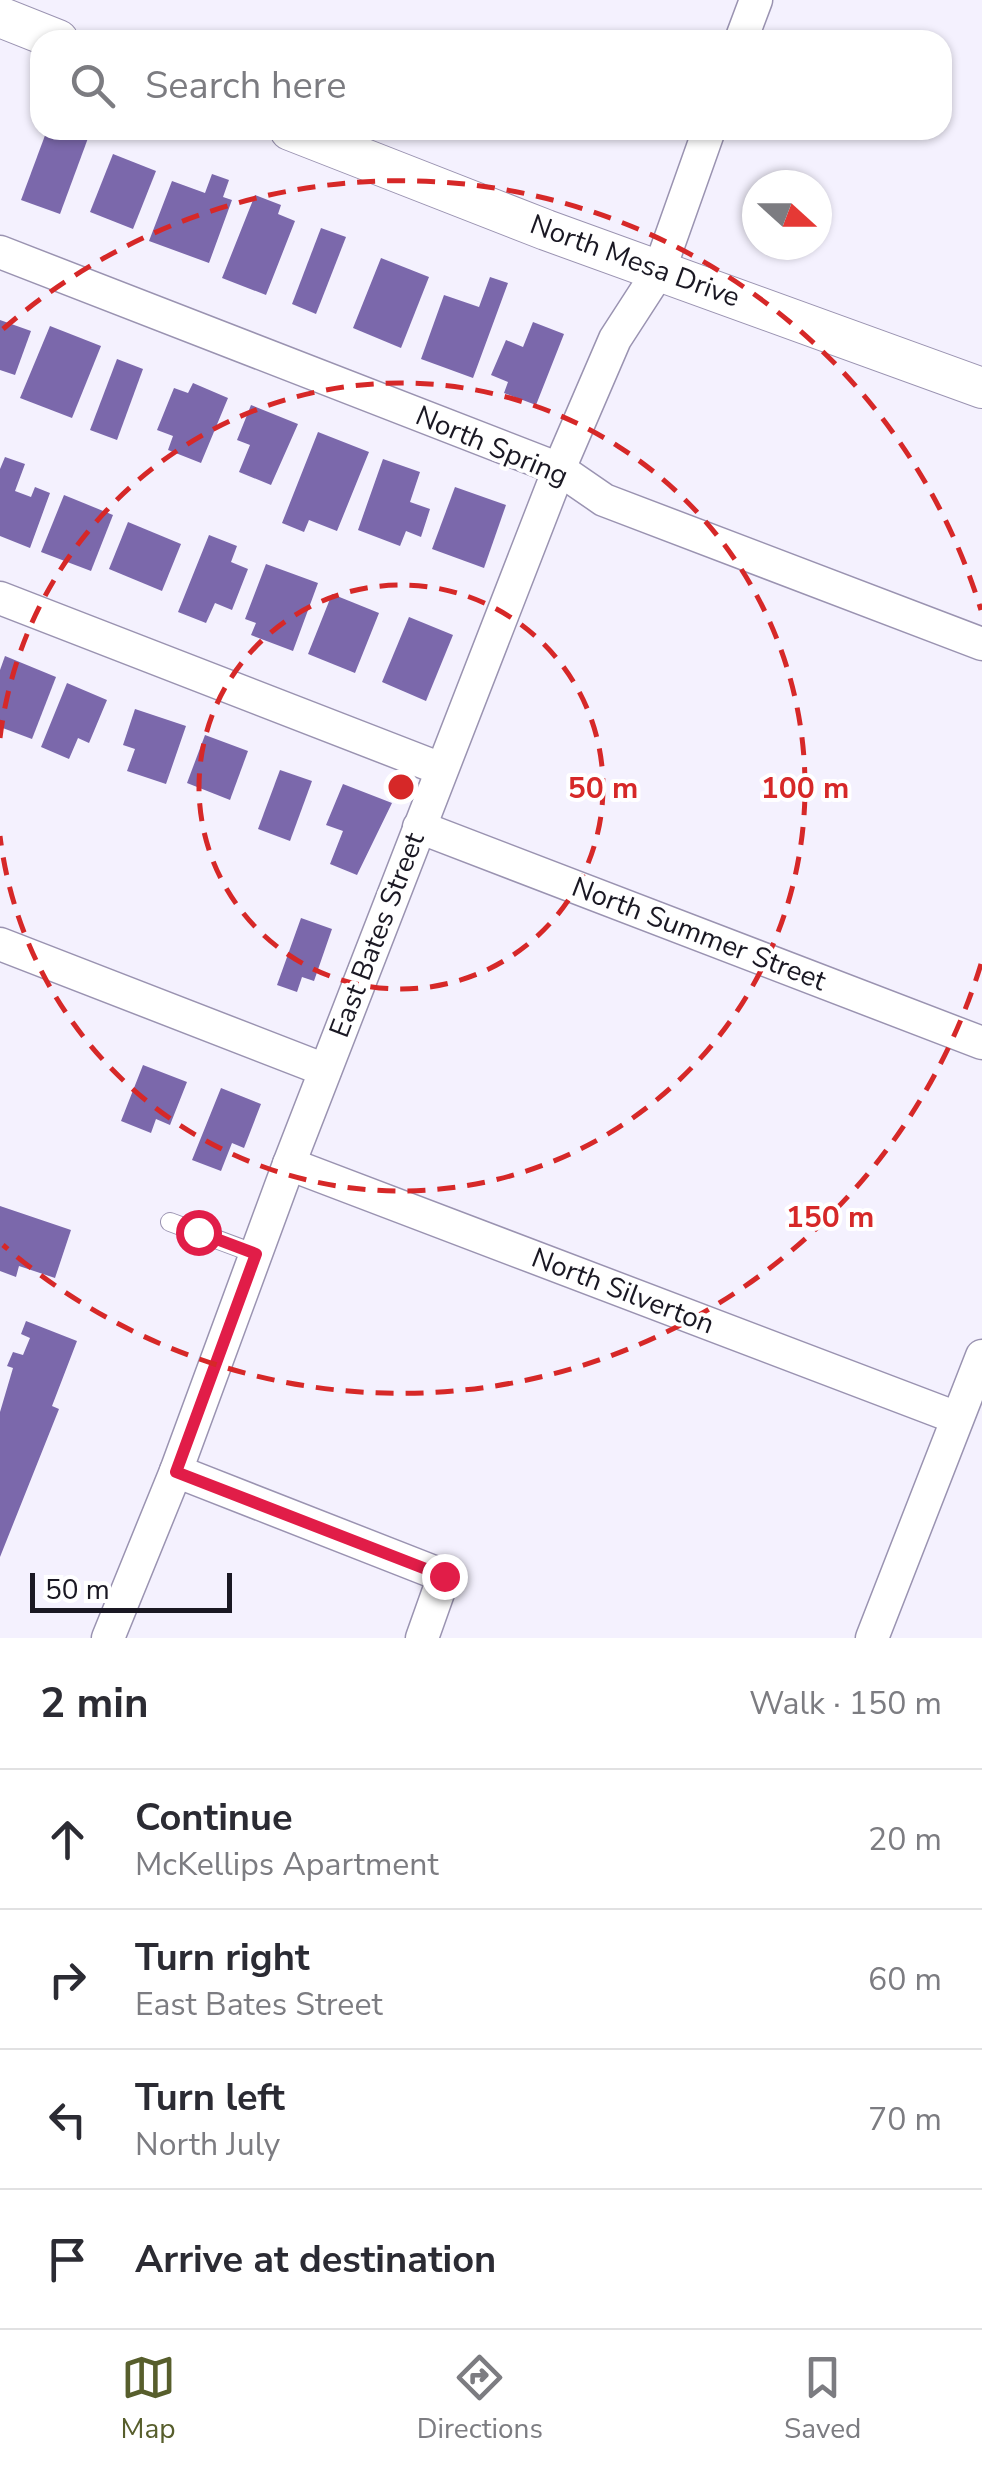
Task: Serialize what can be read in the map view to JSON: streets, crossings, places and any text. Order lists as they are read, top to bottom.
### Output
{
  "streets": {
    "street": [
      "North Mesa Drive",
      "North Spring",
      "North Summer Street",
      "East Bates Street",
      "North Silverton"
    ]
  },
  "crossings": [
    ["North Mesa Drive", "East Bates Street"],
    ["North Spring", "East Bates Street"],
    ["North Summer Street", "East Bates Street"],
    ["East Bates Street", "North Silverton"]
  ],
  "scale_bar": "50 m",
  "north": "right",
  "page": {
    "search": "Search here",
    "scale": "50 m",
    "heading": ["2 min", "Walk · 150 m"],
    "list": [
      ["Continue", "McKellips Apartment", "20 m"],
      ["Turn right", "East Bates Street", "60 m"],
      ["Turn left", "North July", "70 m"],
      "Arrive at destination"
    ],
    "nav": ["Map", "Directions", "Saved"]
  },
  "rings": ["50 m", "100 m", "150 m"]
}
